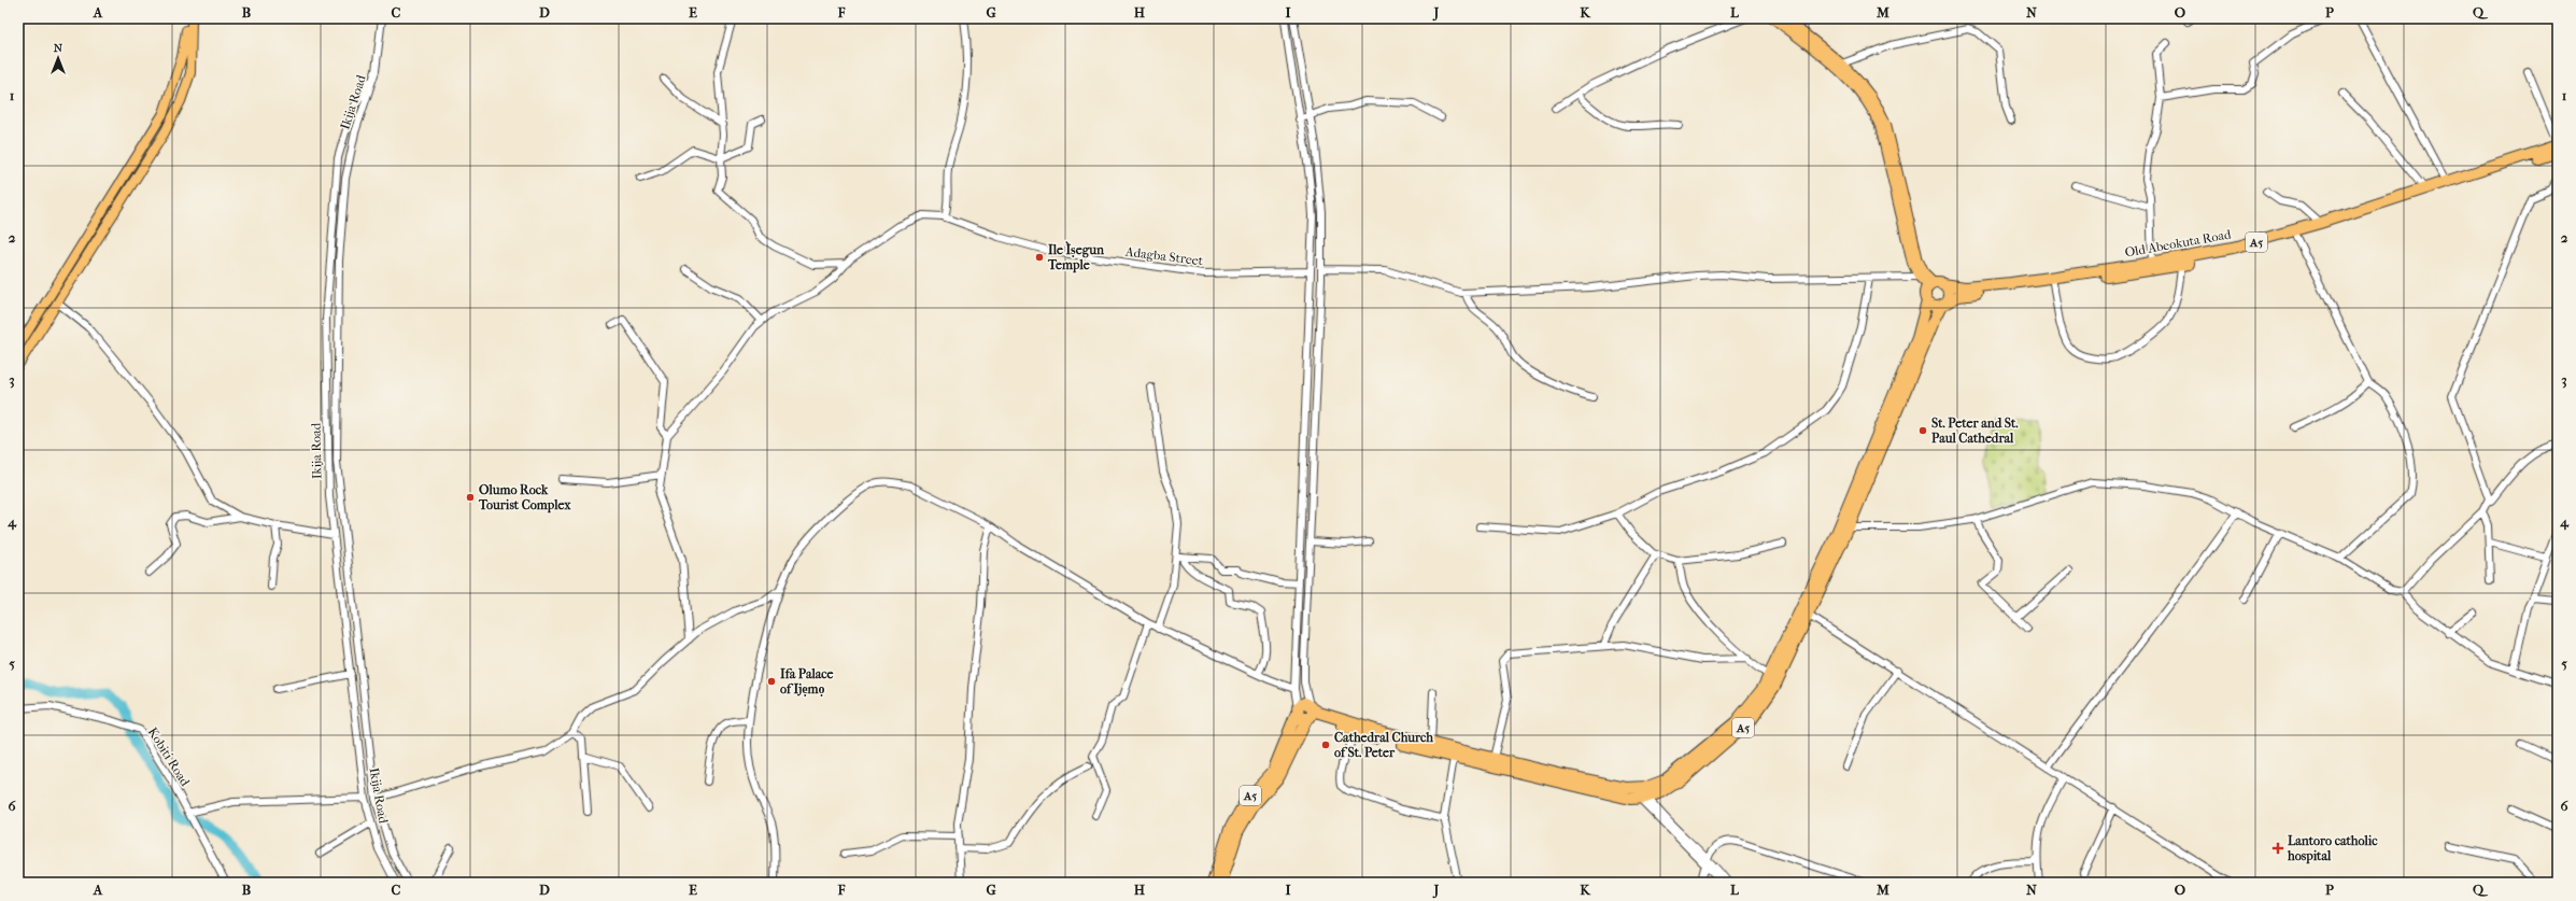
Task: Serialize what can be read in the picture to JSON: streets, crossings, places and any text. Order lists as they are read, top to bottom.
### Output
{
  "streets": {
    "highway": ["A5", "Old Abeokuta Road"],
    "street": ["Ikija Road", "Adagba Street", "Kobiti Road"]
  },
  "crossings": [
    ["A5", "Old Abeokuta Road"]
  ],
  "places": {
    "other": [
      "Ile Ìṣegun Temple",
      "St. Peter and St. Paul Cathedral",
      "Olumo Rock Tourist Complex",
      "Ifa Palace of Ijẹmọ",
      "Cathedral Church of St. Peter"
    ],
    "health": ["Lantoro catholic hospital"]
  },
  "north": "top",
  "grid": {
    "columns": [
      "A",
      "B",
      "C",
      "D",
      "E",
      "F",
      "G",
      "H",
      "I",
      "J",
      "K",
      "L",
      "M",
      "N",
      "O",
      "P",
      "Q"
    ],
    "rows": [
      "1",
      "2",
      "3",
      "4",
      "5",
      "6"
    ]
  }
}
